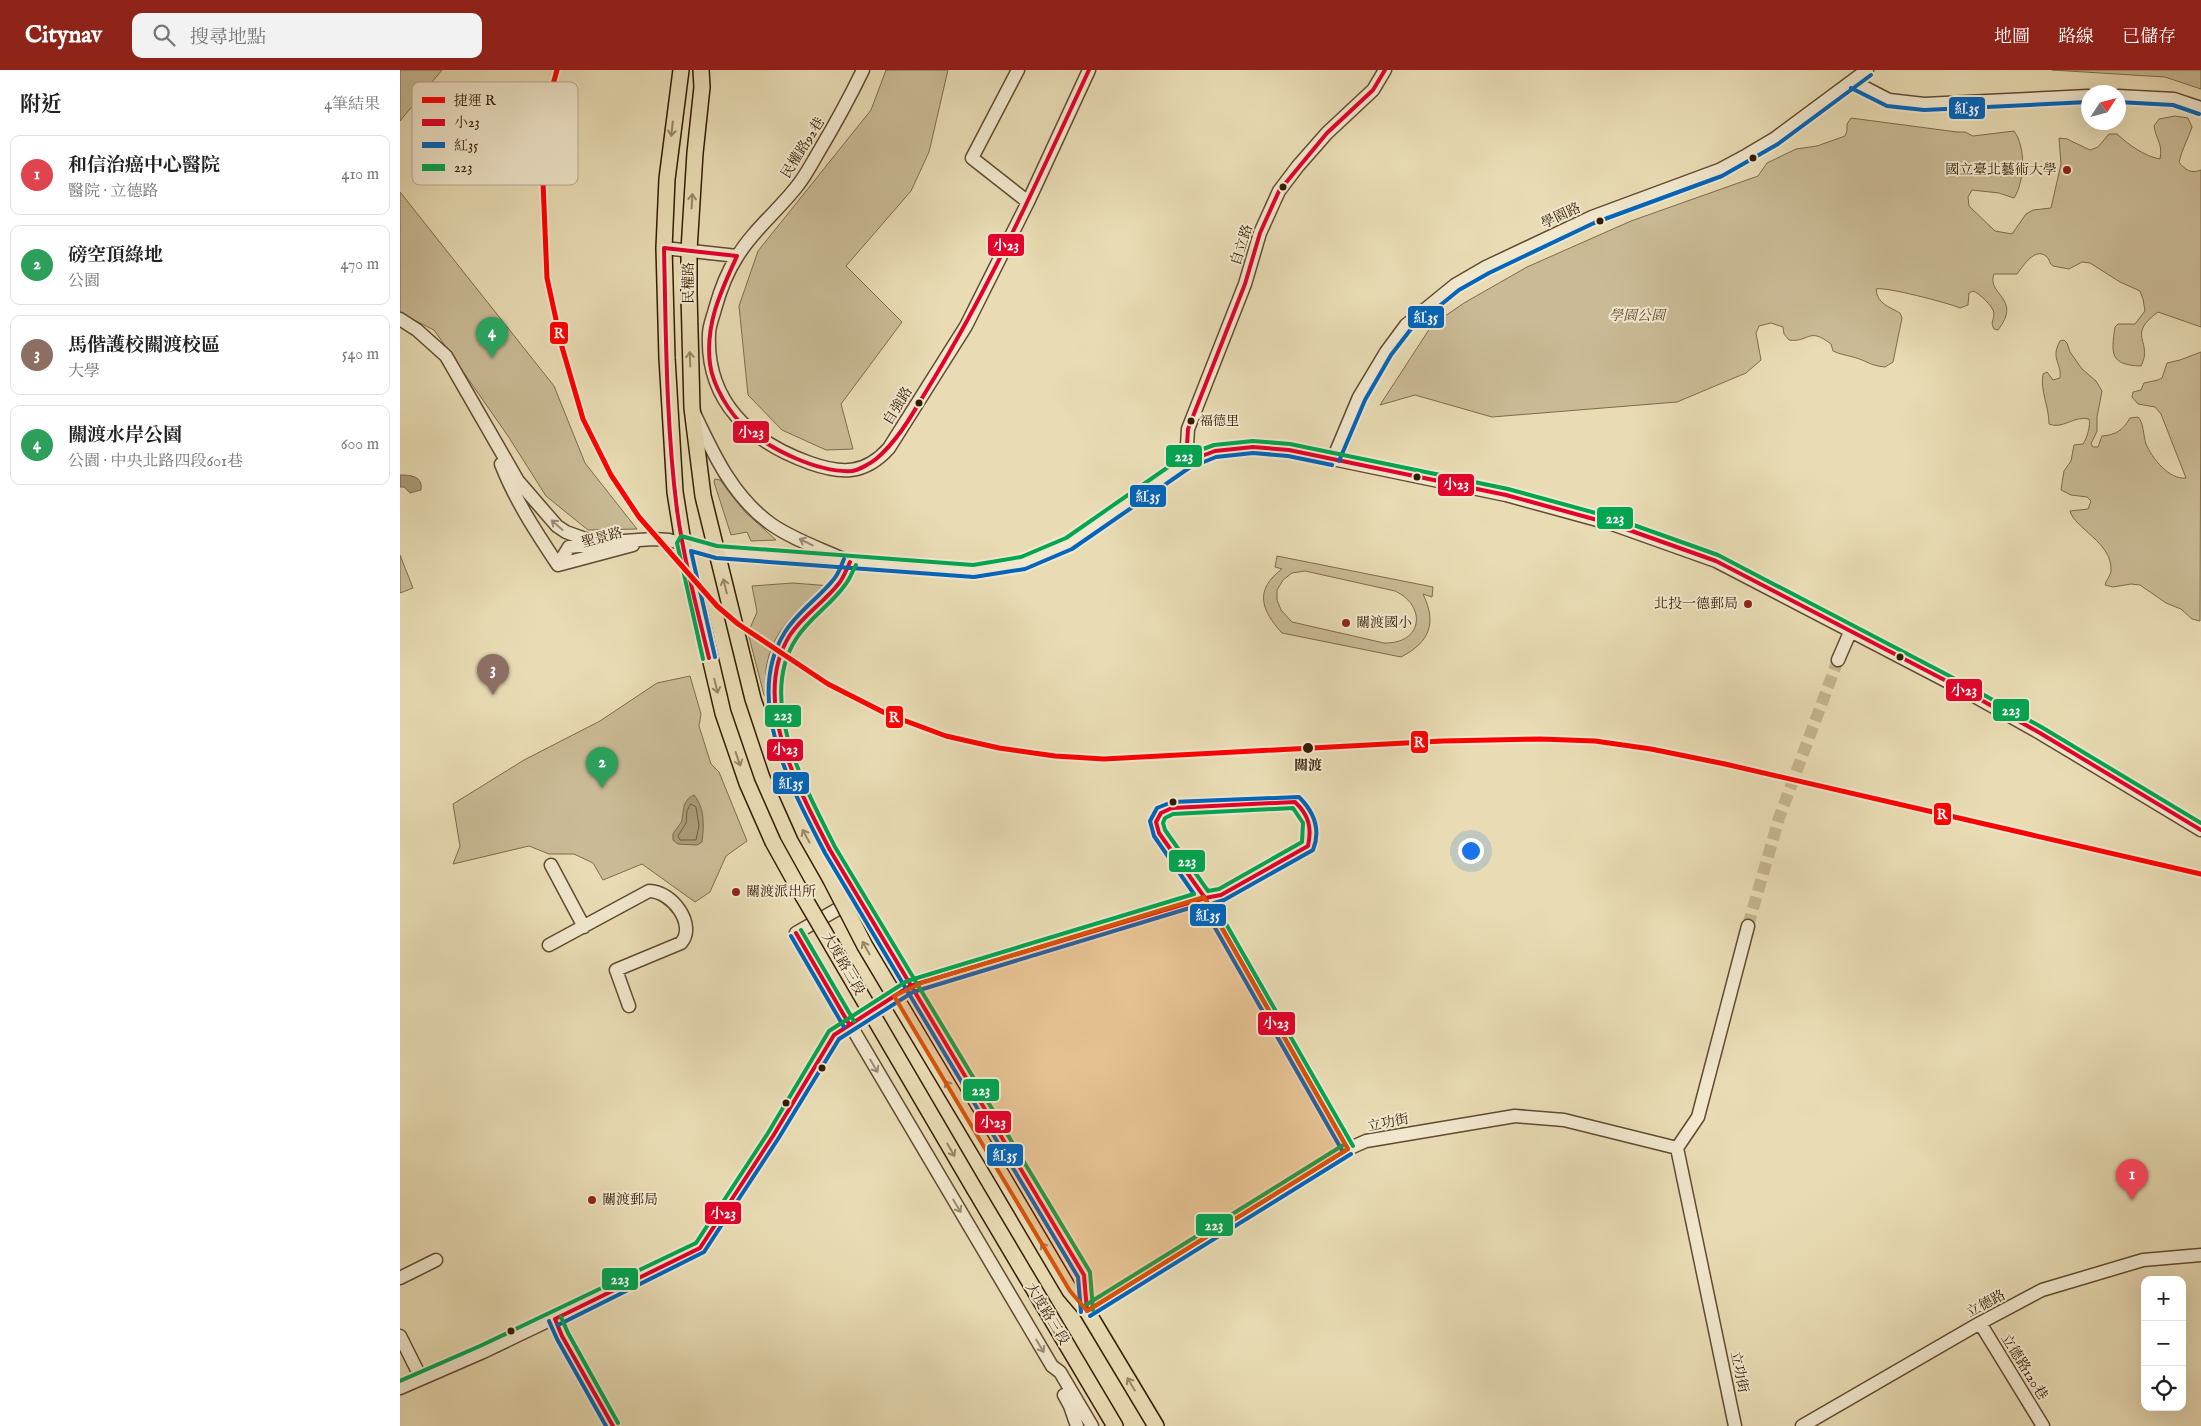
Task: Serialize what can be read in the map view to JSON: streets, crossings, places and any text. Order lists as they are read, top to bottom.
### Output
{
  "streets": {
    "main road": ["民權路", "大度路三段"],
    "street": [
      "民權路92巷",
      "學園路",
      "自立路",
      "自強路",
      "聖景路",
      "立功街",
      "立德路",
      "立德路120巷"
    ]
  },
  "crossings": [
    ["民權路92巷", "自強路"],
    ["民權路", "大度路三段"],
    ["大度路三段", "立功街"],
    ["立德路", "立德路120巷"]
  ],
  "parks": ["學園公園"],
  "places": [
    "國立臺北藝術大學",
    "福德里",
    "北投一德郵局",
    "關渡國小",
    "關渡",
    "關渡派出所",
    "關渡郵局"
  ],
  "lines": [
    "metro line R",
    "transit line 小23",
    "transit line 紅35",
    "transit line 223"
  ],
  "legend": [
    "捷運 R",
    "小23",
    "紅35",
    "223"
  ],
  "north": "top right",
  "page": {
    "header": "Citynav",
    "search": "搜尋地點",
    "nav": ["地圖", "路線", "已儲存"],
    "heading": ["附近", "4筆結果"],
    "list": [
      {
        "mark": "1",
        "name": "和信治癌中心醫院",
        "note": "醫院 · 立德路",
        "value": "410 m"
      },
      {
        "mark": "2",
        "name": "磅空頂綠地",
        "note": "公園",
        "value": "470 m"
      },
      {
        "mark": "3",
        "name": "馬偕護校關渡校區",
        "note": "大學",
        "value": "540 m"
      },
      {
        "mark": "4",
        "name": "關渡水岸公園",
        "note": "公園 · 中央北路四段601巷",
        "value": "600 m"
      }
    ],
    "pins": [
      "4",
      "3",
      "2",
      "1"
    ],
    "map_buttons": ["+", "−"]
  }
}
